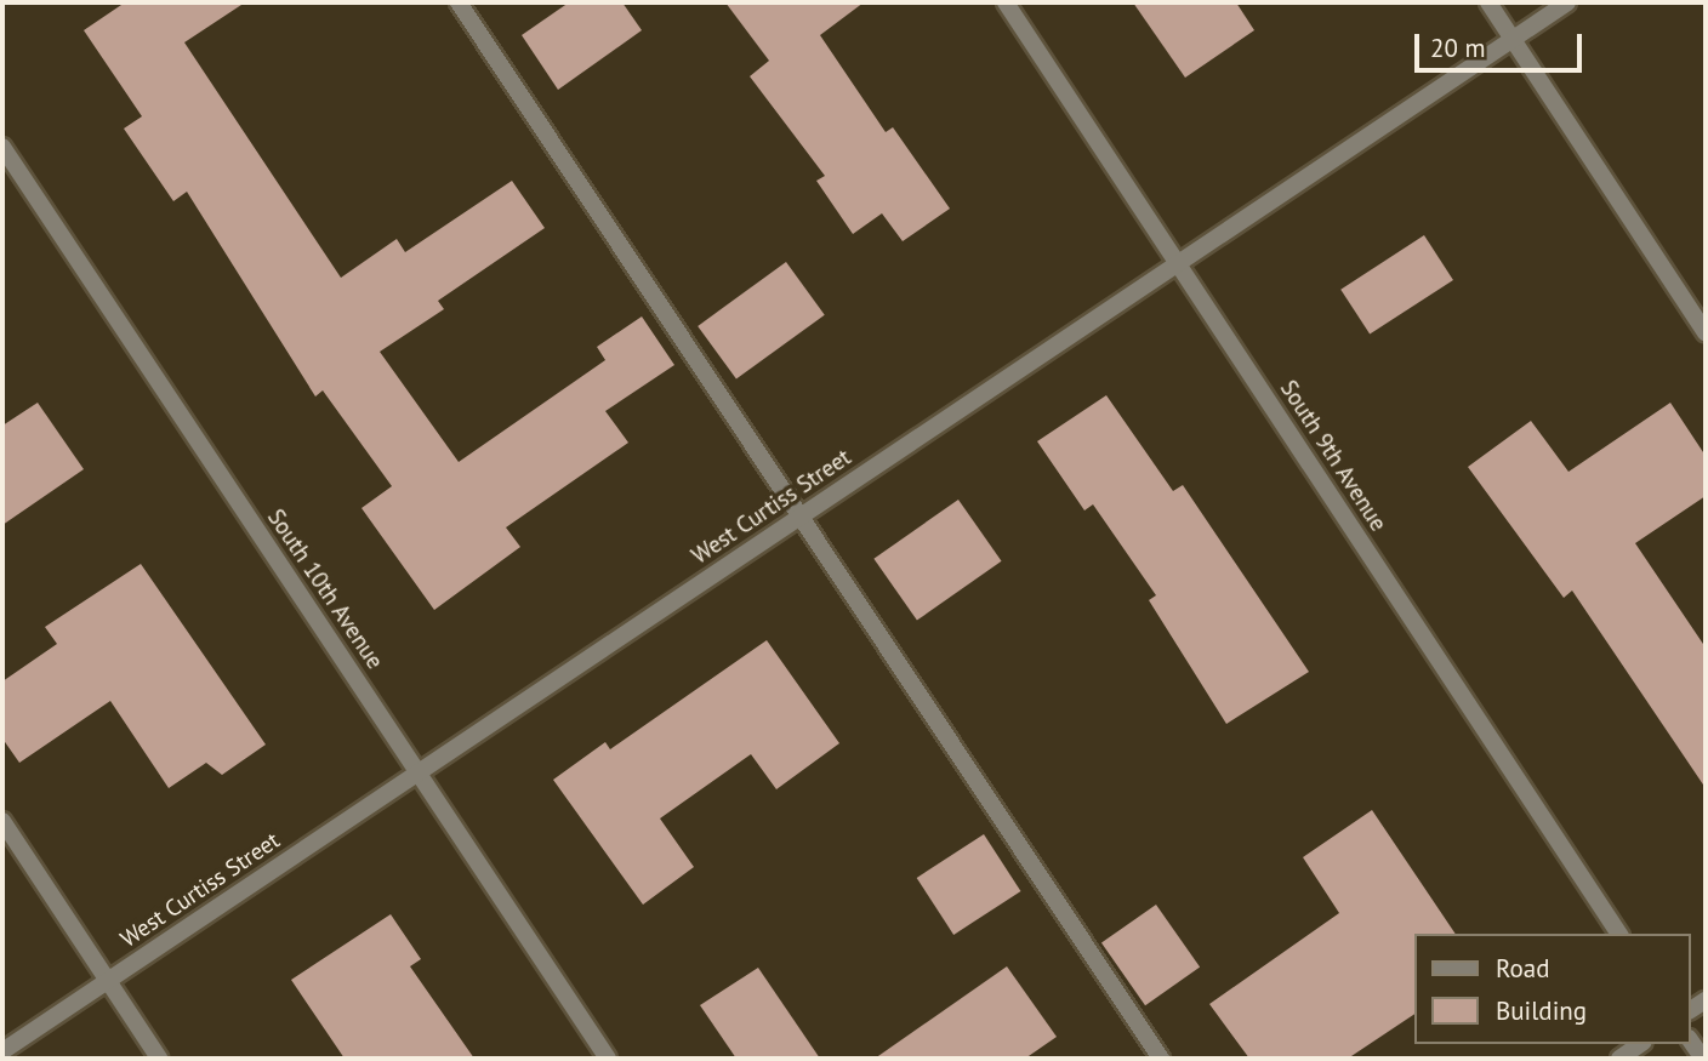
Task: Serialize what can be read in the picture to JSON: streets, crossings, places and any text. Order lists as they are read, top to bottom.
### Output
{
  "streets": {
    "street": ["South 9th Avenue", "West Curtiss Street", "South 10th Avenue"]
  },
  "crossings": [
    ["South 9th Avenue", "West Curtiss Street"],
    ["West Curtiss Street", "South 10th Avenue"]
  ],
  "legend": ["Road", "Building"],
  "scale_bar": "20 m"
}
